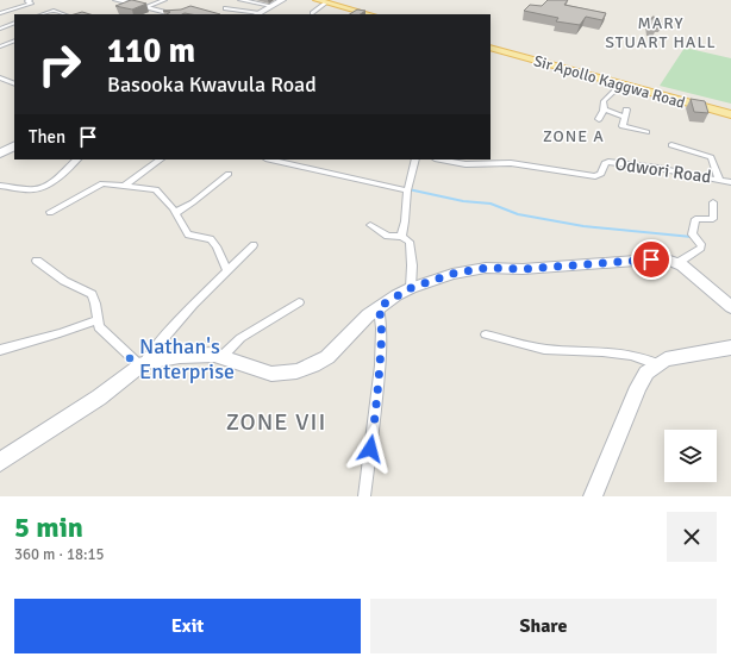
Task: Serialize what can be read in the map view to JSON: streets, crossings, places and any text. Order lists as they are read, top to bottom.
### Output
{
  "streets": {
    "main road": ["Sir Apollo Kaggwa Road"],
    "street": ["Odwori Road"]
  },
  "districts": ["MARY STUART HALL", "ZONE A", "ZONE VII"],
  "places": ["Nathan's Enterprise"],
  "page": {
    "turn": ["110 m", "Basooka Kwavula Road"],
    "then": "Then",
    "heading": ["5 min", "360 m · 18:15"],
    "buttons": ["Exit", "Share"]
  }
}
